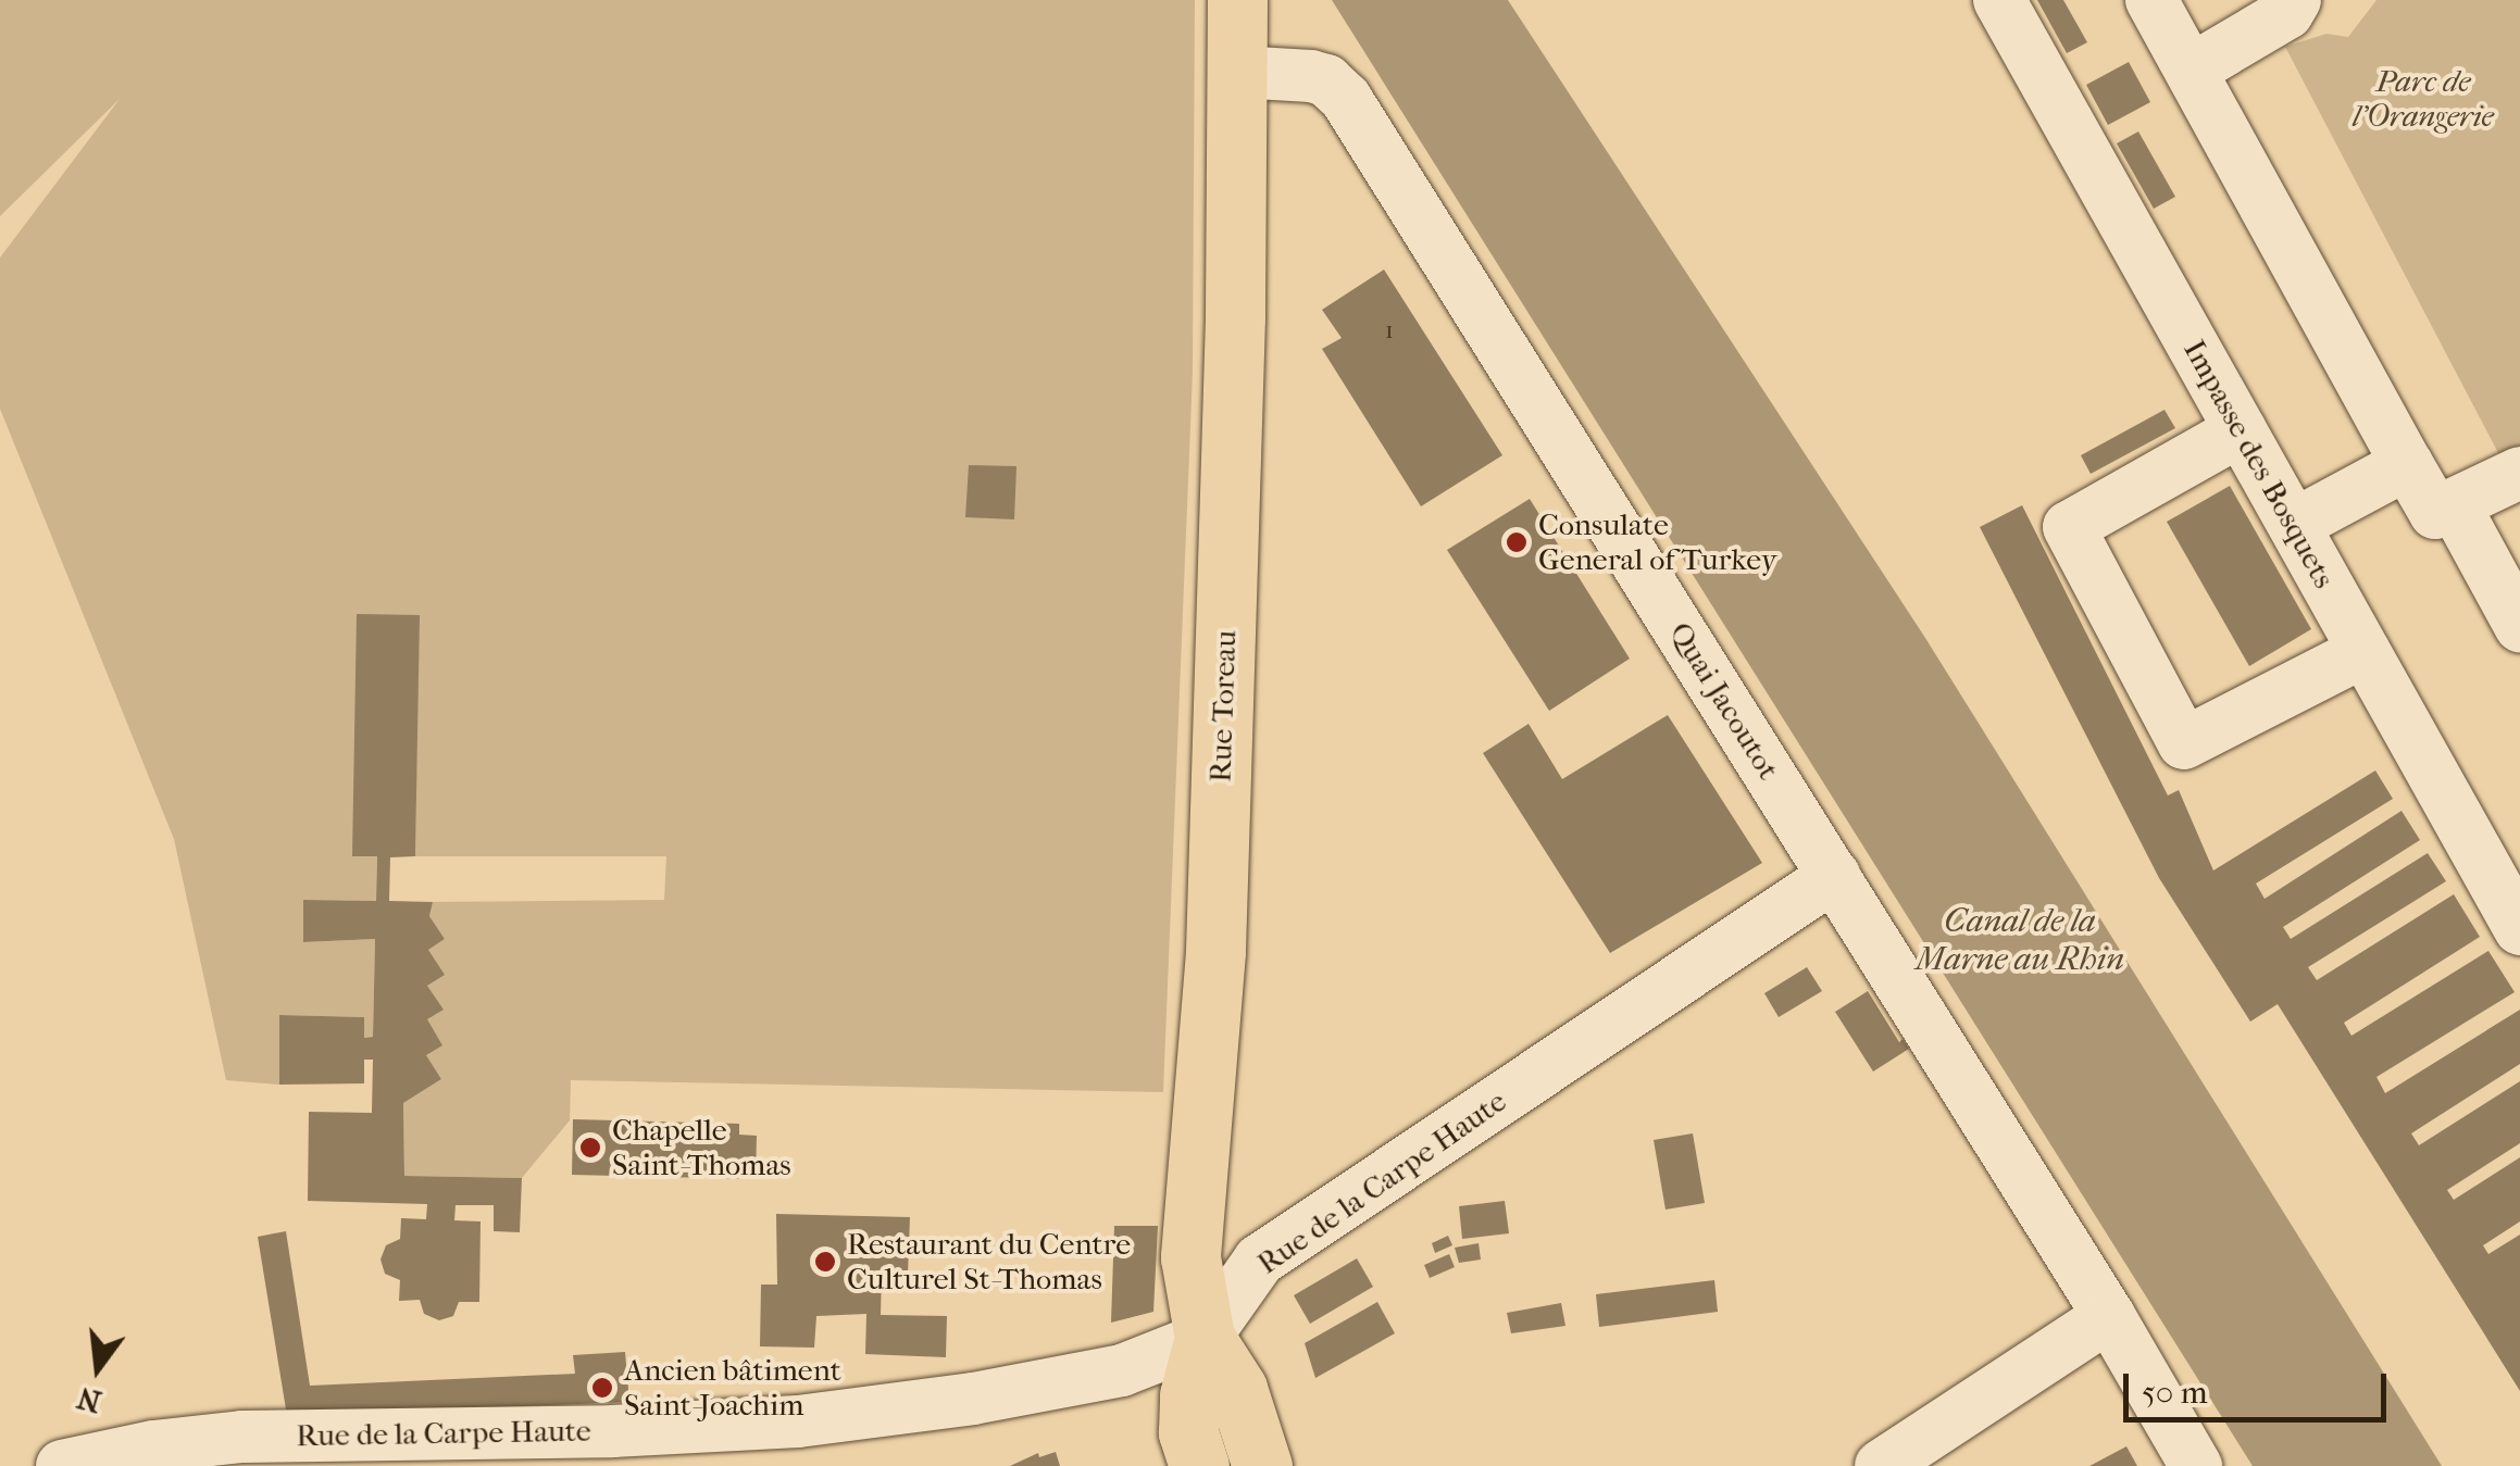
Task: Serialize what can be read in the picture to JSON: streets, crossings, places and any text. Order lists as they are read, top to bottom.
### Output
{
  "streets": {
    "main road": ["Rue Toreau"],
    "street": ["Impasse des Bosquets", "Quai Jacoutot", "Rue de la Carpe Haute"]
  },
  "crossings": [
    ["Quai Jacoutot", "Rue Toreau"],
    ["Quai Jacoutot", "Rue de la Carpe Haute"],
    ["Rue Toreau", "Rue de la Carpe Haute"]
  ],
  "water": ["Canal de la Marne au Rhin"],
  "parks": ["Parc de l'Orangerie"],
  "places": [
    "Consulate General of Turkey",
    "Chapelle Saint-Thomas",
    "Restaurant du Centre Culturel St-Thomas",
    "Ancien bâtiment Saint-Joachim"
  ],
  "house_numbers": ["1"],
  "scale_bar": "50 m",
  "north": "bottom"
}
